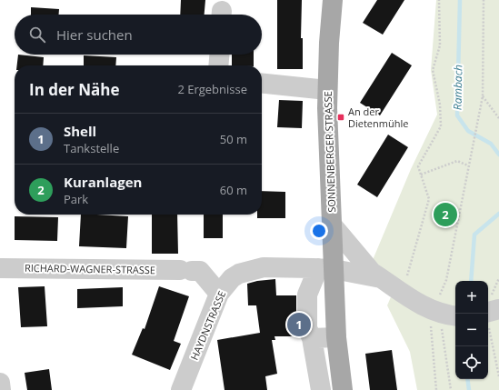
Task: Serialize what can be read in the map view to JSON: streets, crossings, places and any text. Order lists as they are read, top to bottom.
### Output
{
  "streets": {
    "main road": ["SONNENBERGER STRASSE"],
    "street": ["RICHARD-WAGNER-STRASSE", "HAYDNSTRASSE"]
  },
  "crossings": [
    ["SONNENBERGER STRASSE", "HAYDNSTRASSE"],
    ["RICHARD-WAGNER-STRASSE", "HAYDNSTRASSE"]
  ],
  "water": ["Rambach"],
  "places": {
    "transit": ["An der Dietenmühle"]
  },
  "page": {
    "search": "Hier suchen",
    "heading": ["In der Nähe", "2 Ergebnisse"],
    "list": [
      {
        "mark": "1",
        "name": "Shell",
        "note": "Tankstelle",
        "value": "50 m"
      },
      {
        "mark": "2",
        "name": "Kuranlagen",
        "note": "Park",
        "value": "60 m"
      }
    ],
    "pins": ["2", "1"],
    "map_buttons": ["+", "−"]
  }
}
